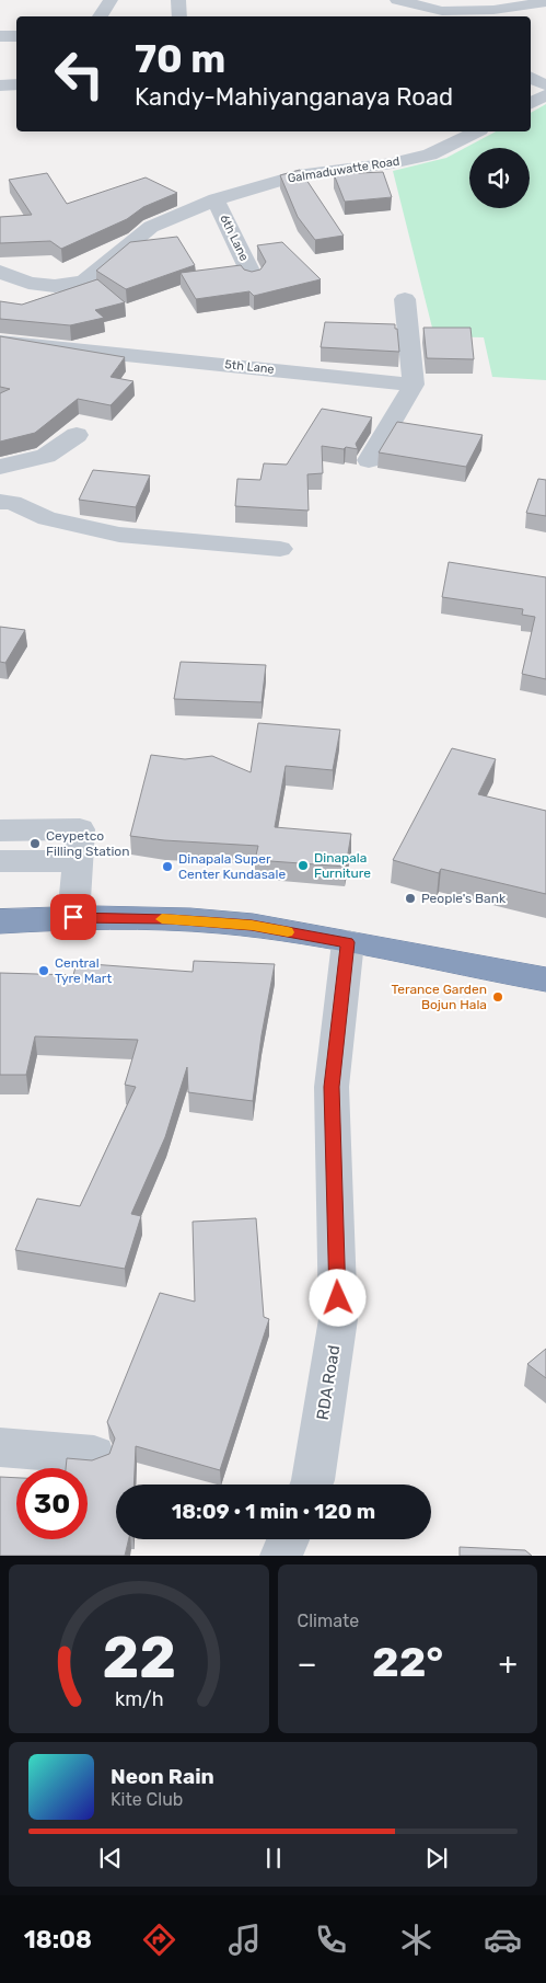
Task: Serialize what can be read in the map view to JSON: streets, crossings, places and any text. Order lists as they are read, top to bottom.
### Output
{
  "streets": {
    "street": [
      "Galmaduwatte Road",
      "6th Lane",
      "5th Lane",
      "RDA Road"
    ]
  },
  "crossings": [
    ["Galmaduwatte Road", "6th Lane"]
  ],
  "places": [
    "Ceypetco Filling Station",
    "Dinapala Furniture",
    "Dinapala Super Center Kundasale",
    "People's Bank",
    "Central Tyre Mart",
    "Terance Garden Bojun Hala"
  ],
  "page": {
    "turn": ["70 m", "Kandy-Mahiyanganaya Road"],
    "limit": "30",
    "trip": "18:09 · 1 min · 120 m",
    "tile": "Climate",
    "heat": ["−", "22°", "+"],
    "song": ["Neon Rain", "Kite Club"],
    "tabs": "18:08",
    "gauge": ["22", "km/h"]
  }
}
